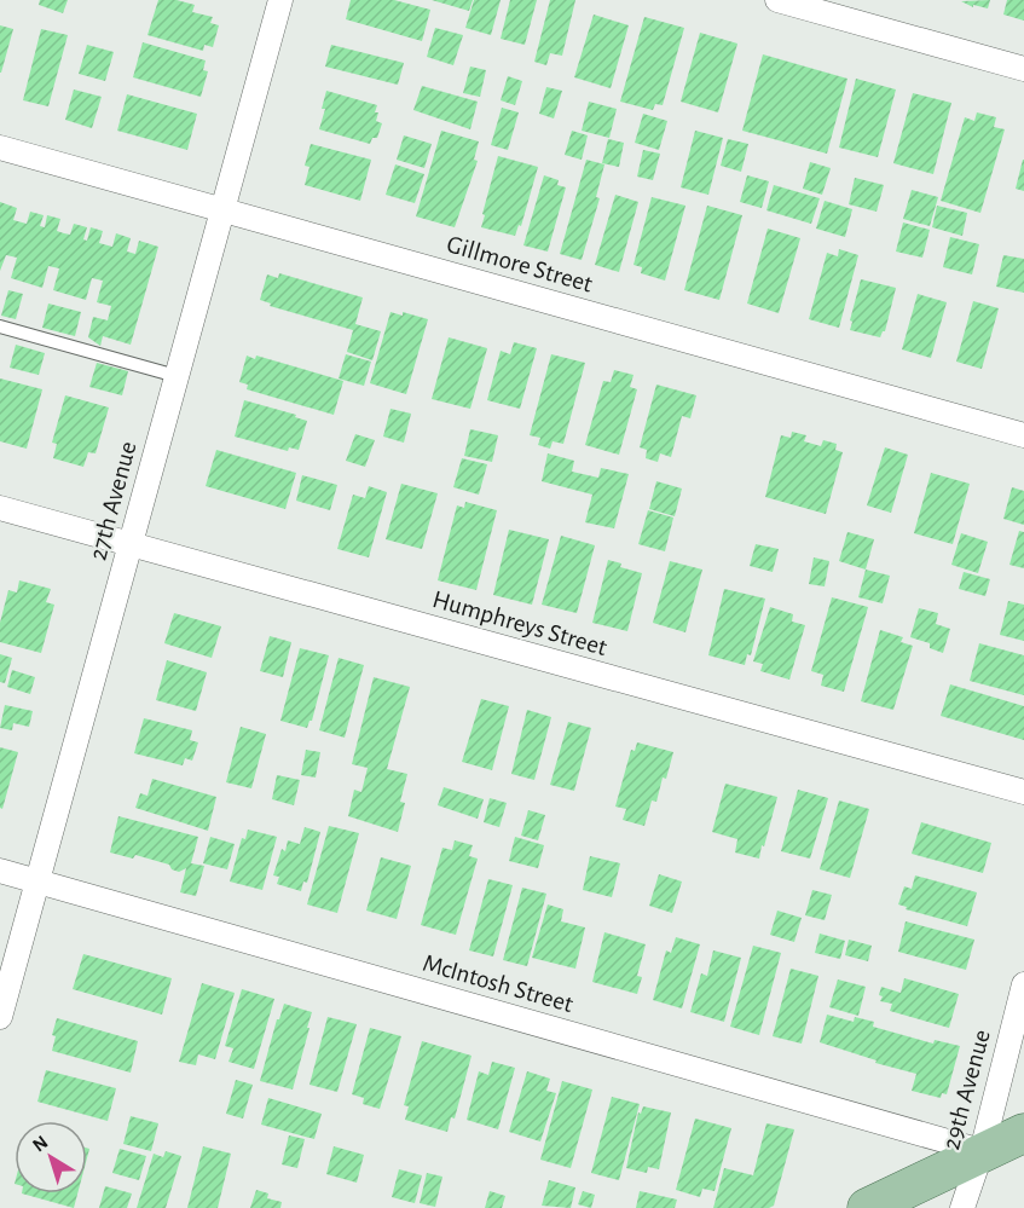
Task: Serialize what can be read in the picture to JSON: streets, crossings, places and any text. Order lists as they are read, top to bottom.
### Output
{
  "streets": {
    "street": [
      "Gillmore Street",
      "27th Avenue",
      "Humphreys Street",
      "McIntosh Street",
      "29th Avenue"
    ]
  },
  "crossings": [
    ["Gillmore Street", "27th Avenue"],
    ["27th Avenue", "Humphreys Street"],
    ["27th Avenue", "McIntosh Street"],
    ["McIntosh Street", "29th Avenue"]
  ],
  "north": "top left"
}
